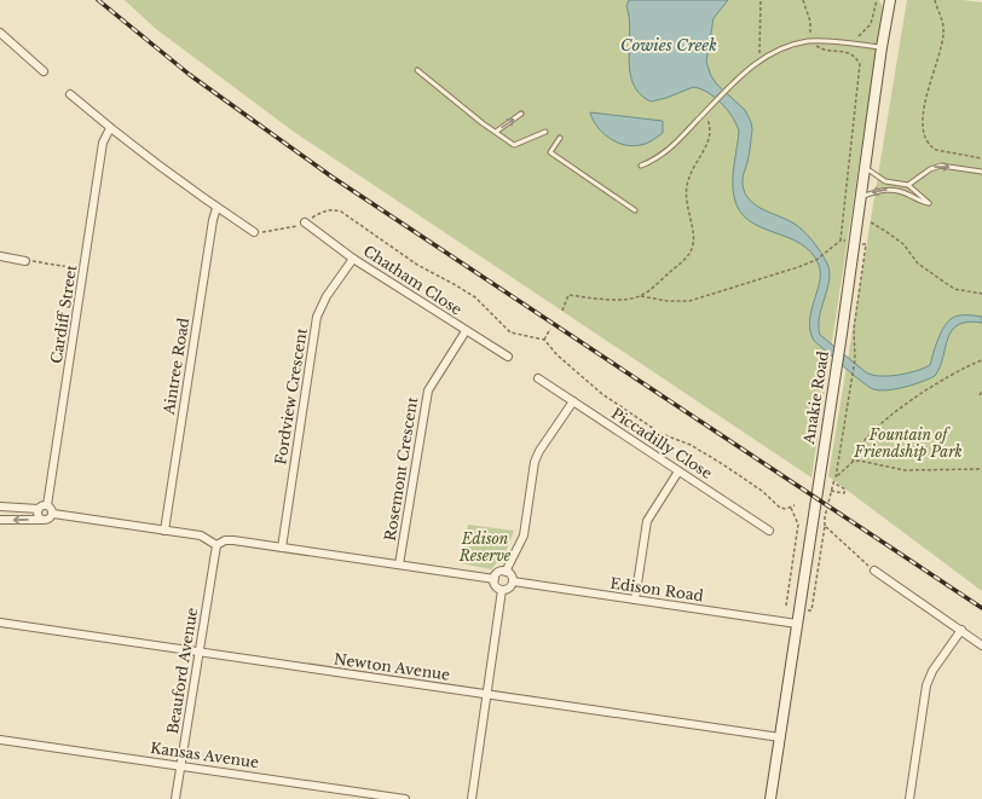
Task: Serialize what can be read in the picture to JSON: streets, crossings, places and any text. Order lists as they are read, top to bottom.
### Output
{
  "streets": {
    "main road": ["Anakie Road"],
    "street": [
      "Chatham Close",
      "Cardiff Street",
      "Aintree Road",
      "Fordview Crescent",
      "Piccadilly Close",
      "Rosemont Crescent",
      "Edison Road",
      "Newton Avenue",
      "Beauford Avenue",
      "Kansas Avenue"
    ]
  },
  "crossings": [
    ["Chatham Close", "Fordview Crescent"],
    ["Chatham Close", "Rosemont Crescent"],
    ["Anakie Road", "Edison Road"],
    ["Anakie Road", "Newton Avenue"],
    ["Newton Avenue", "Beauford Avenue"],
    ["Beauford Avenue", "Kansas Avenue"]
  ],
  "water": ["Cowies Creek"],
  "parks": ["Fountain of Friendship Park", "Edison Reserve"]
}
